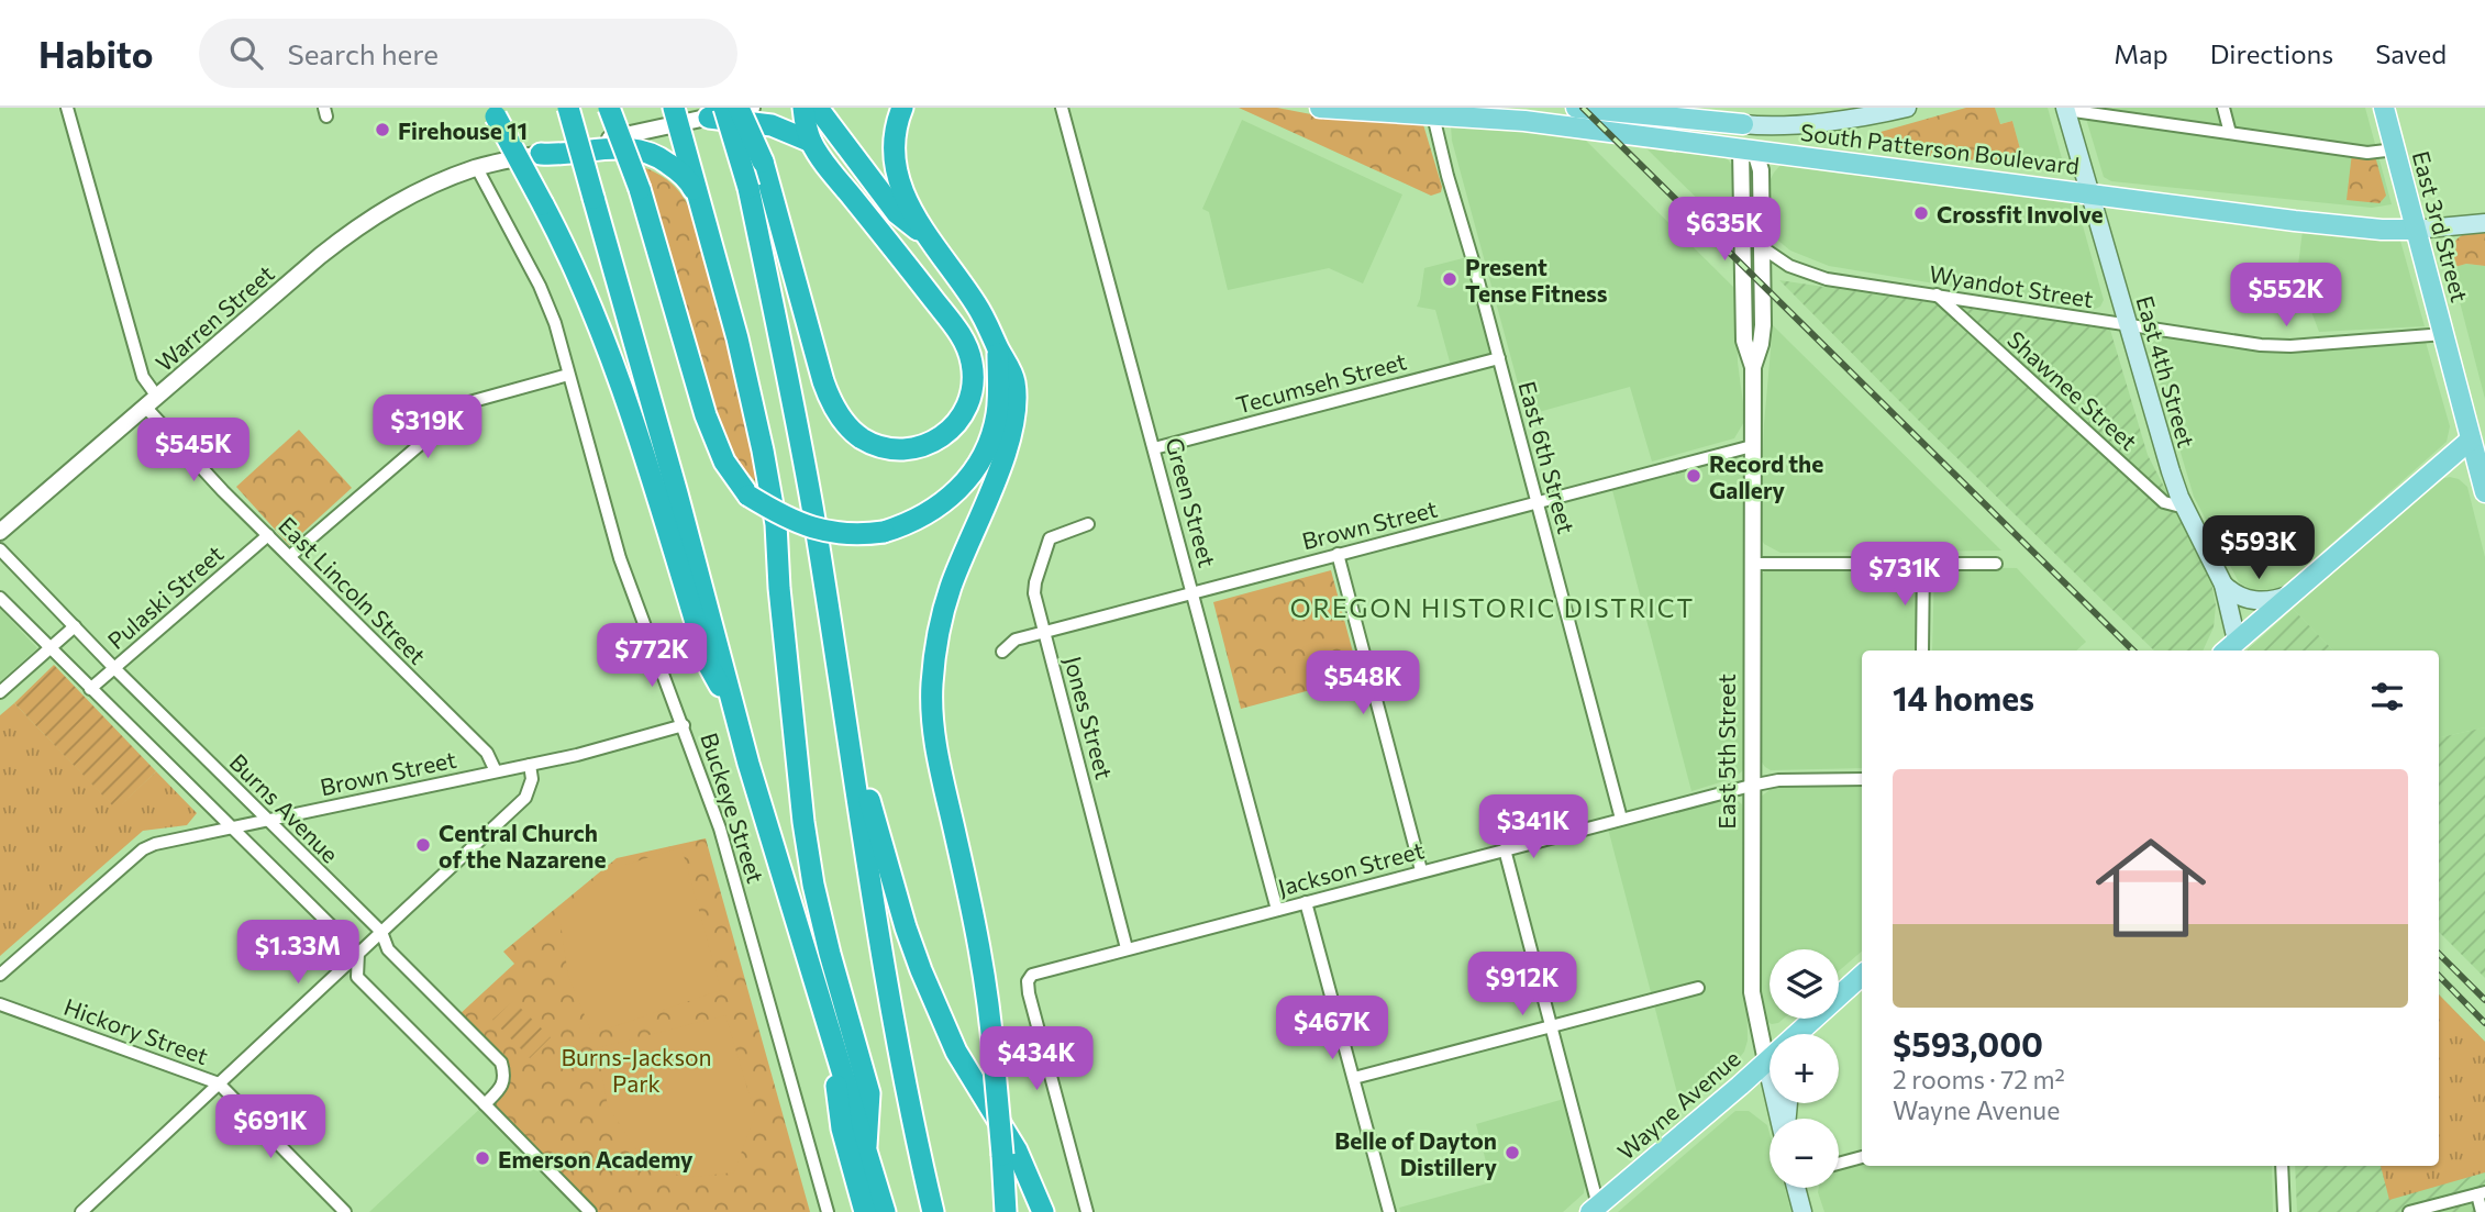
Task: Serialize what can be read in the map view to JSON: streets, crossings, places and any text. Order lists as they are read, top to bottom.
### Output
{
  "streets": {
    "main road": [
      "South Patterson Boulevard",
      "East 3rd Street",
      "East 4th Street",
      "East 5th Street",
      "Wayne Avenue"
    ],
    "street": [
      "Wyandot Street",
      "Warren Street",
      "Tecumseh Street",
      "Shawnee Street",
      "East 6th Street",
      "Green Street",
      "Brown Street",
      "East Lincoln Street",
      "Pulaski Street",
      "Jones Street",
      "Burns Avenue",
      "Buckeye Street",
      "Jackson Street",
      "Hickory Street"
    ]
  },
  "crossings": [
    ["South Patterson Boulevard", "East 3rd Street"],
    ["South Patterson Boulevard", "East 4th Street"],
    ["South Patterson Boulevard", "East 6th Street"],
    ["South Patterson Boulevard", "East 5th Street"],
    ["East 3rd Street", "Wyandot Street"],
    ["Wyandot Street", "East 4th Street"],
    ["Wyandot Street", "Shawnee Street"],
    ["Wyandot Street", "East 5th Street"],
    ["Warren Street", "East Lincoln Street"],
    ["Warren Street", "Buckeye Street"],
    ["East 4th Street", "Shawnee Street"],
    ["Tecumseh Street", "East 6th Street"],
    ["Tecumseh Street", "Green Street"],
    ["East 6th Street", "Brown Street"],
    ["East 6th Street", "Jackson Street"],
    ["Green Street", "Brown Street"],
    ["Green Street", "Jackson Street"],
    ["Brown Street", "East Lincoln Street"],
    ["Brown Street", "Jones Street"],
    ["Brown Street", "East 5th Street"],
    ["Brown Street", "Burns Avenue"],
    ["Brown Street", "Buckeye Street"],
    ["East Lincoln Street", "Pulaski Street"],
    ["Pulaski Street", "Burns Avenue"],
    ["Jones Street", "Jackson Street"],
    ["East 5th Street", "Jackson Street"],
    ["East 5th Street", "Wayne Avenue"]
  ],
  "districts": ["OREGON HISTORIC DISTRICT"],
  "parks": ["Burns-Jackson Park"],
  "places": [
    "Firehouse 11",
    "Crossfit Involve",
    "Present Tense Fitness",
    "Record the Gallery",
    "Central Church of the Nazarene",
    "Belle of Dayton Distillery",
    "Emerson Academy"
  ],
  "page": {
    "header": "Habito",
    "search": "Search here",
    "nav": ["Map", "Directions", "Saved"],
    "price": [
      "$635K",
      "$552K",
      "$319K",
      "$545K",
      "$593K",
      "$731K",
      "$772K",
      "$548K",
      "$341K",
      "$1.33M",
      "$912K",
      "$467K",
      "$434K",
      "$691K"
    ],
    "heading": "14 homes",
    "list": [
      {
        "name": "$593,000",
        "note": "2 rooms · 72 m² · Wayne Avenue"
      }
    ],
    "map_buttons": ["+", "−"]
  }
}
